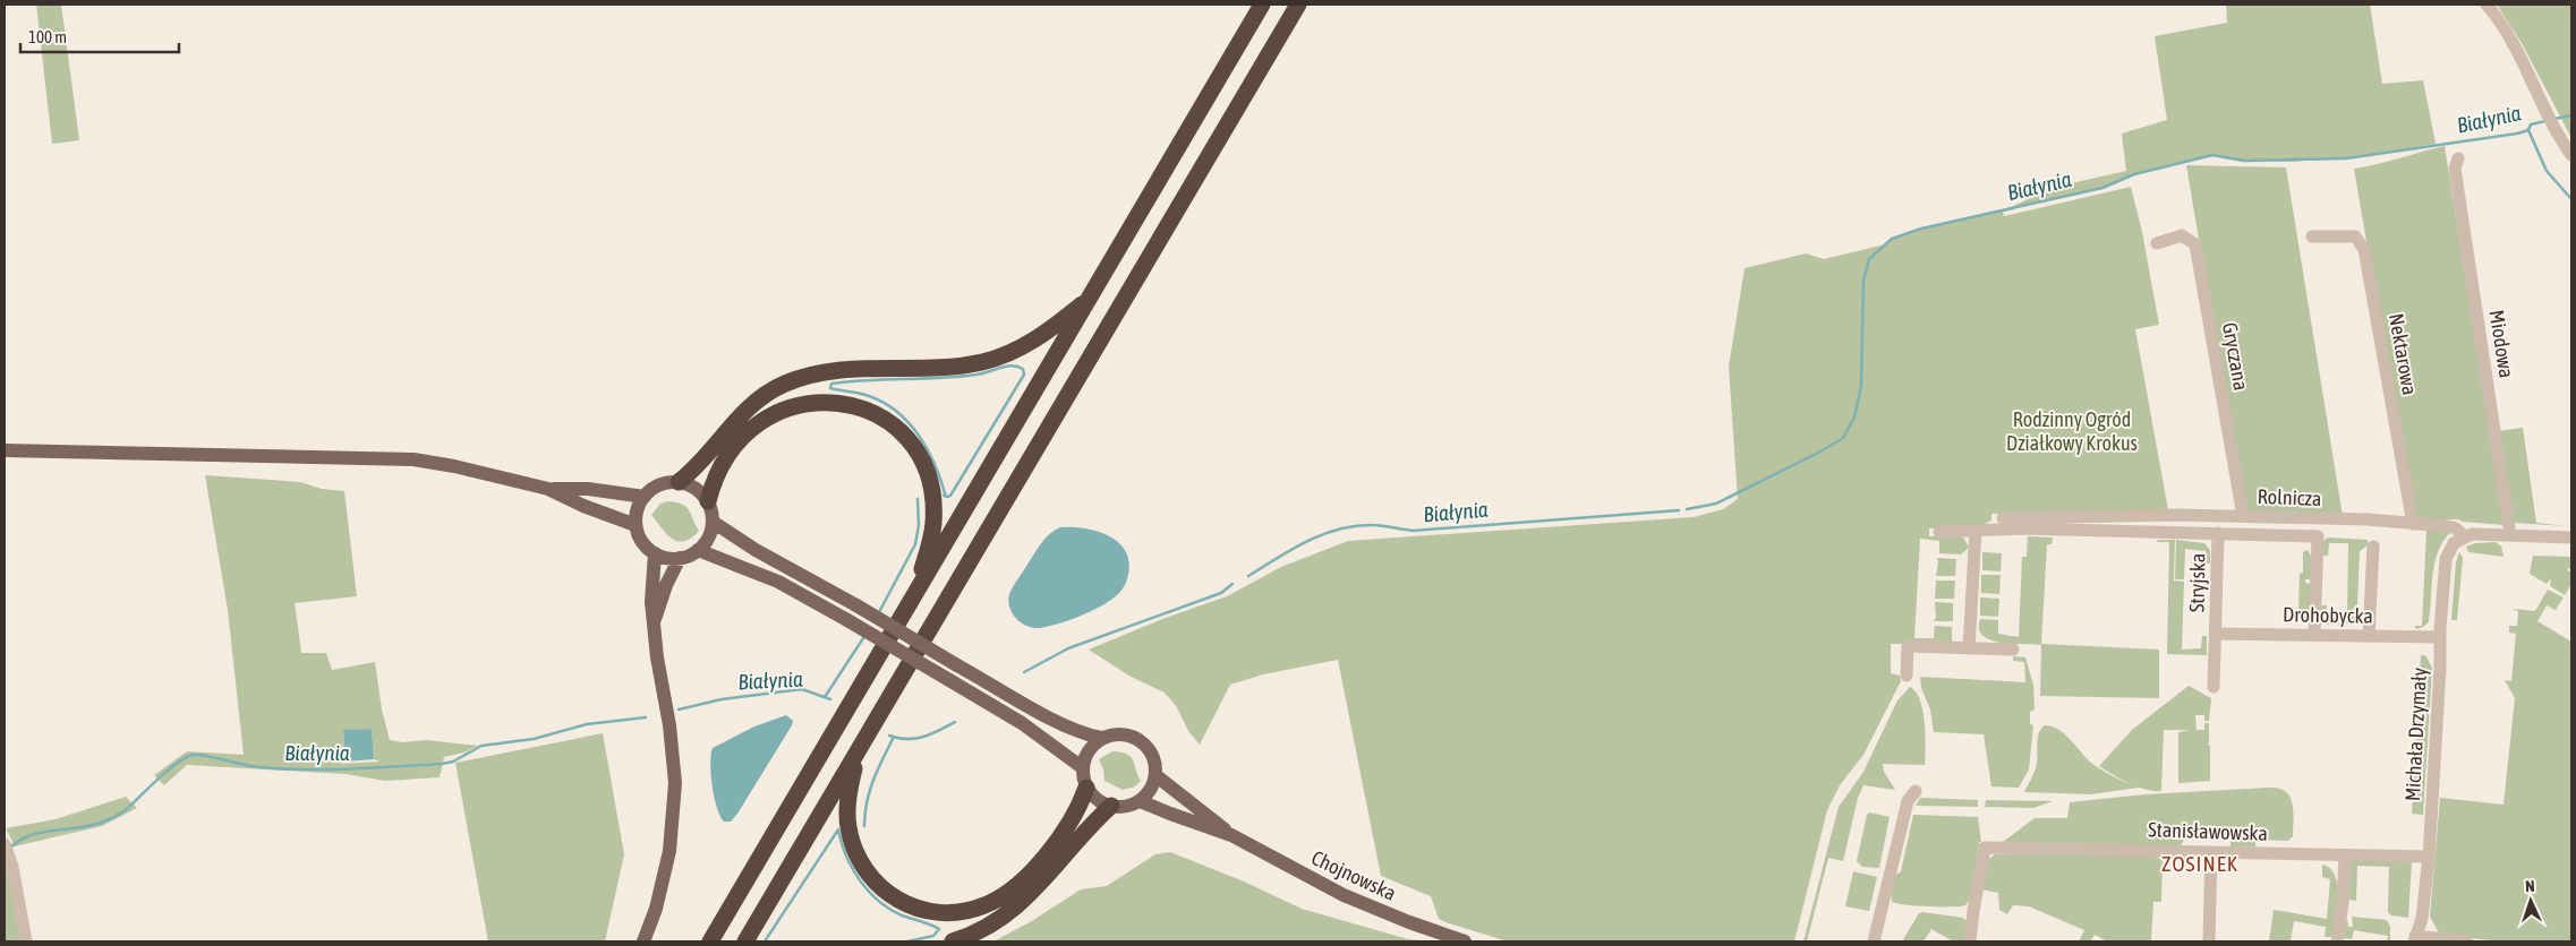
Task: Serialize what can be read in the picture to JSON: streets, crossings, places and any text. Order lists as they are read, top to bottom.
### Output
{
  "streets": {
    "main road": ["Chojnowska"],
    "street": [
      "Miodowa",
      "Nektarowa",
      "Gryczana",
      "Rolnicza",
      "Stryjska",
      "Drohobycka",
      "Michała Drzymały",
      "Stanisławowska"
    ]
  },
  "crossings": [
    ["Miodowa", "Rolnicza"],
    ["Nektarowa", "Rolnicza"],
    ["Gryczana", "Rolnicza"],
    ["Rolnicza", "Michała Drzymały"],
    ["Stryjska", "Drohobycka"],
    ["Drohobycka", "Michała Drzymały"],
    ["Michała Drzymały", "Stanisławowska"]
  ],
  "districts": ["ZOSINEK"],
  "water": ["Białynia"],
  "parks": ["Rodzinny Ogród Działkowy Krokus"],
  "scale_bar": "100 m",
  "north": "top"
}
